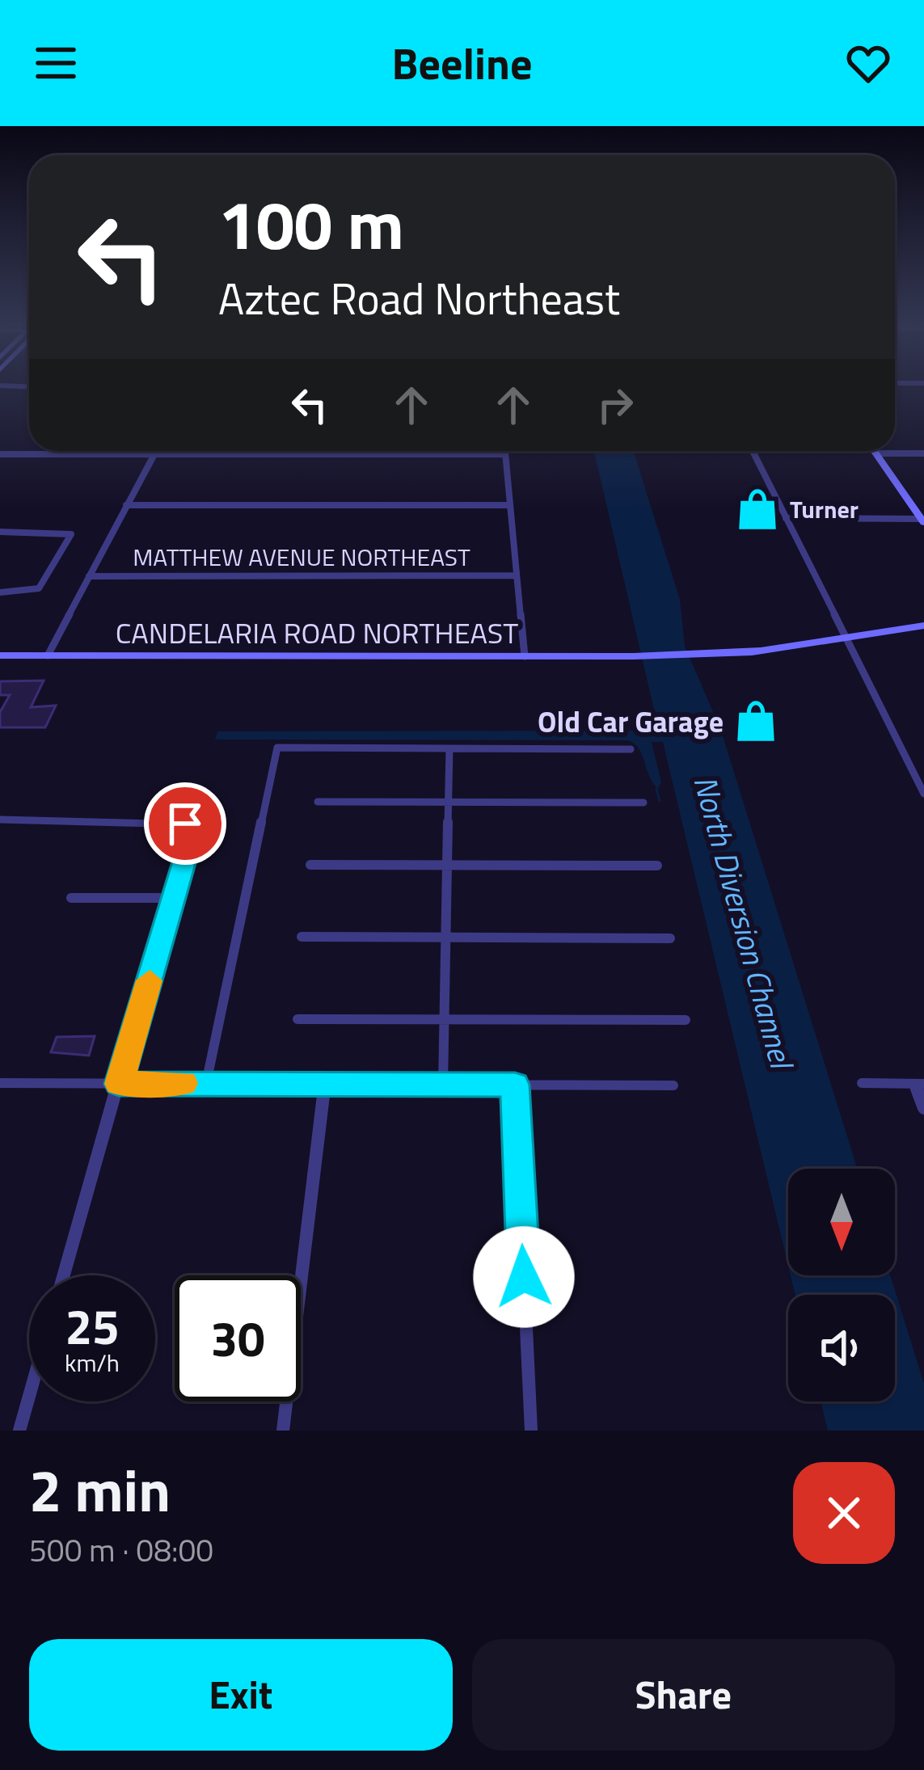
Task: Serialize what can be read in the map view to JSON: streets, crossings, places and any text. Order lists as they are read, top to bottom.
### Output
{
  "streets": {
    "main road": ["CANDELARIA ROAD NORTHEAST"],
    "street": ["MATTHEW AVENUE NORTHEAST"]
  },
  "water": ["North Diversion Channel"],
  "places": {
    "shop": ["Turner", "Old Car Garage"]
  },
  "north": "bottom",
  "page": {
    "header": "Beeline",
    "turn": ["100 m", "Aztec Road Northeast"],
    "speed": "25 km/h",
    "limit": "30",
    "heading": ["2 min", "500 m · 08:00"],
    "buttons": ["Exit", "Share"]
  }
}
